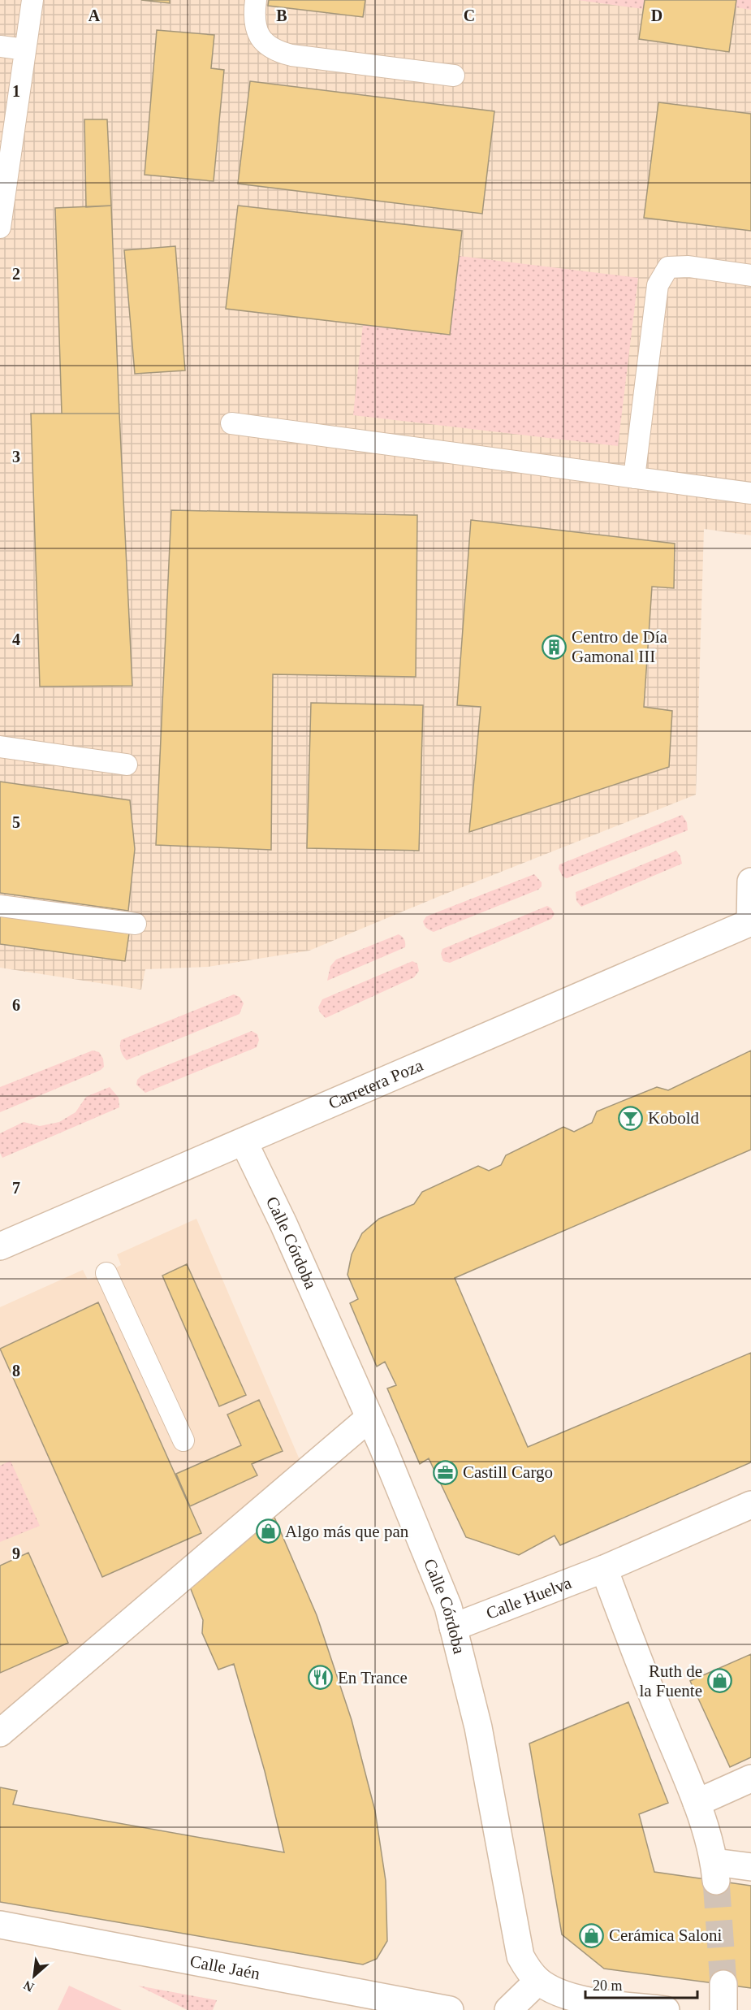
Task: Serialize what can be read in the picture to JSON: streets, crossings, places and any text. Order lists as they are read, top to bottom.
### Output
{
  "streets": {
    "street": [
      "Carretera Poza",
      "Calle Córdoba",
      "Calle Huelva",
      "Calle Jaén"
    ]
  },
  "crossings": [
    ["Carretera Poza", "Calle Córdoba"],
    ["Calle Córdoba", "Calle Huelva"]
  ],
  "places": {
    "building": ["Centro de Día Gamonal III"],
    "bar": ["Kobold"],
    "office": ["Castill Cargo"],
    "shop": ["Algo más que pan", "Ruth de la Fuente", "Cerámica Saloni"],
    "restaurant": ["En Trance"]
  },
  "scale_bar": "20 m",
  "north": "bottom left",
  "grid": {
    "columns": [
      "A",
      "B",
      "C",
      "D"
    ],
    "rows": [
      "1",
      "2",
      "3",
      "4",
      "5",
      "6",
      "7",
      "8",
      "9"
    ]
  }
}
